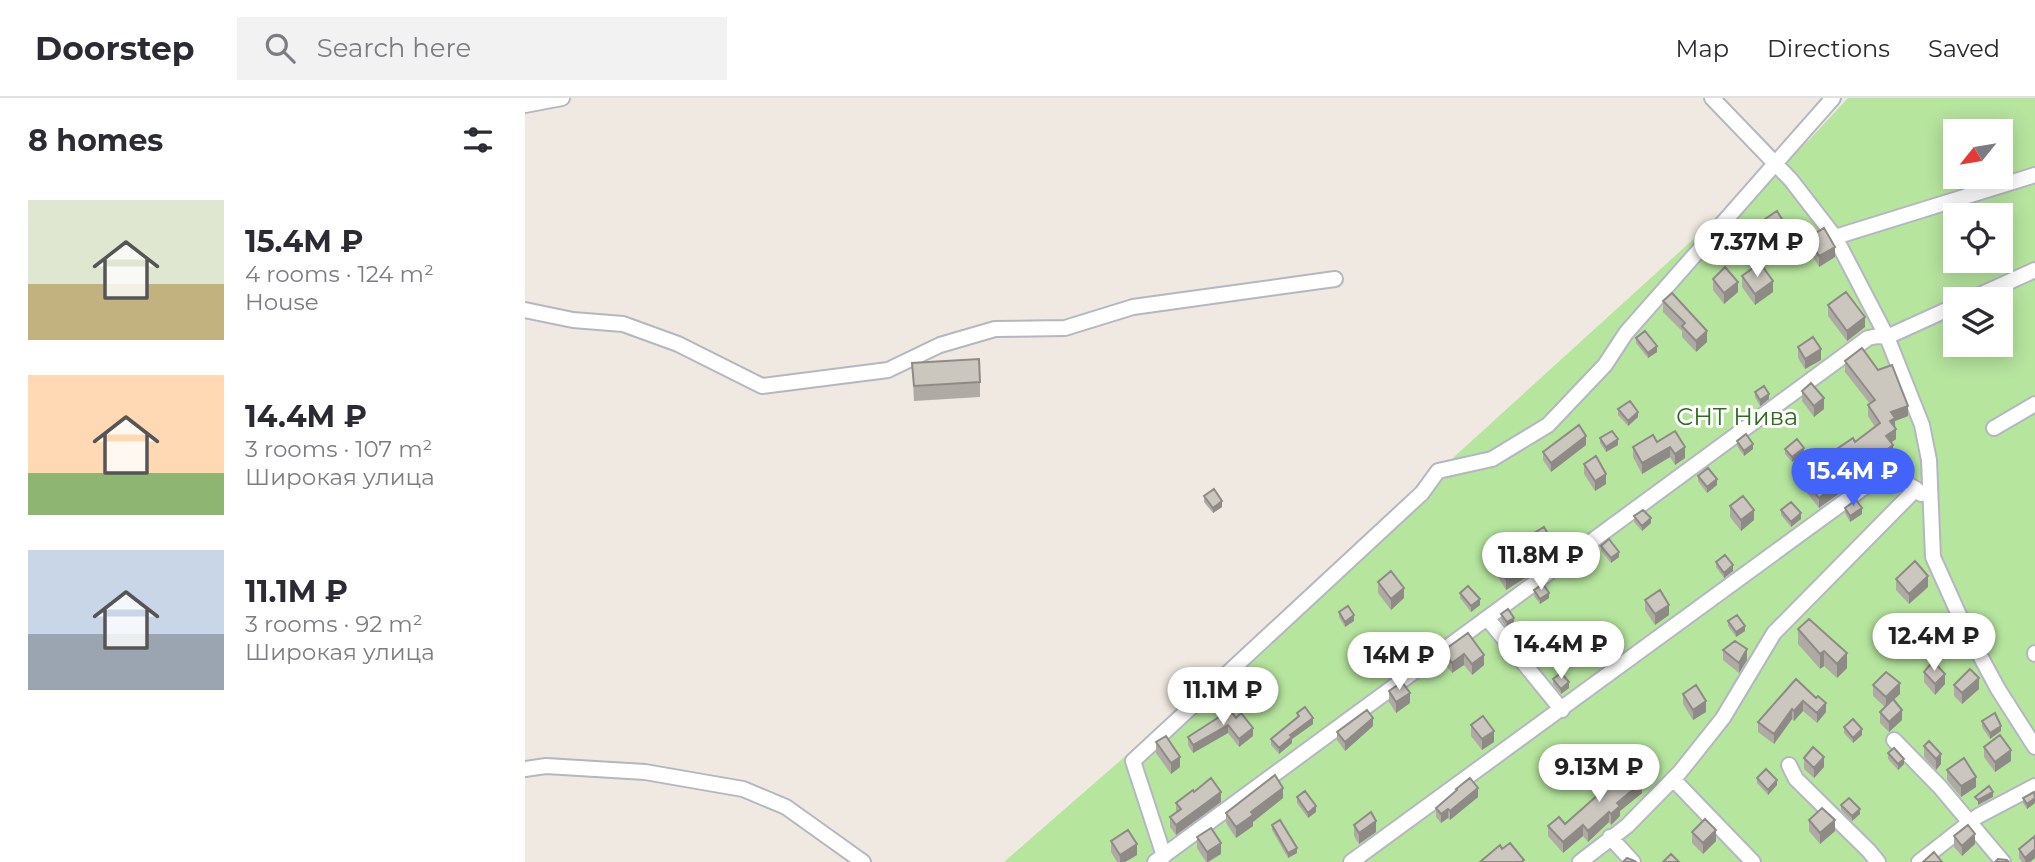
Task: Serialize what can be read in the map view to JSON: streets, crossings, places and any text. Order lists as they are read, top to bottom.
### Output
{
  "parks": ["СНТ Нива"],
  "north": "bottom left",
  "page": {
    "header": "Doorstep",
    "search": "Search here",
    "nav": ["Map", "Directions", "Saved"],
    "heading": "8 homes",
    "list": [
      {
        "name": "15.4M ₽",
        "note": "4 rooms · 124 m² · House"
      },
      {
        "name": "14.4M ₽",
        "note": "3 rooms · 107 m² · Широкая улица"
      },
      {
        "name": "11.1M ₽",
        "note": "3 rooms · 92 m² · Широкая улица"
      }
    ],
    "price": [
      "7.37M ₽",
      "15.4M ₽",
      "11.8M ₽",
      "12.4M ₽",
      "14.4M ₽",
      "14M ₽",
      "11.1M ₽",
      "9.13M ₽"
    ]
  }
}
